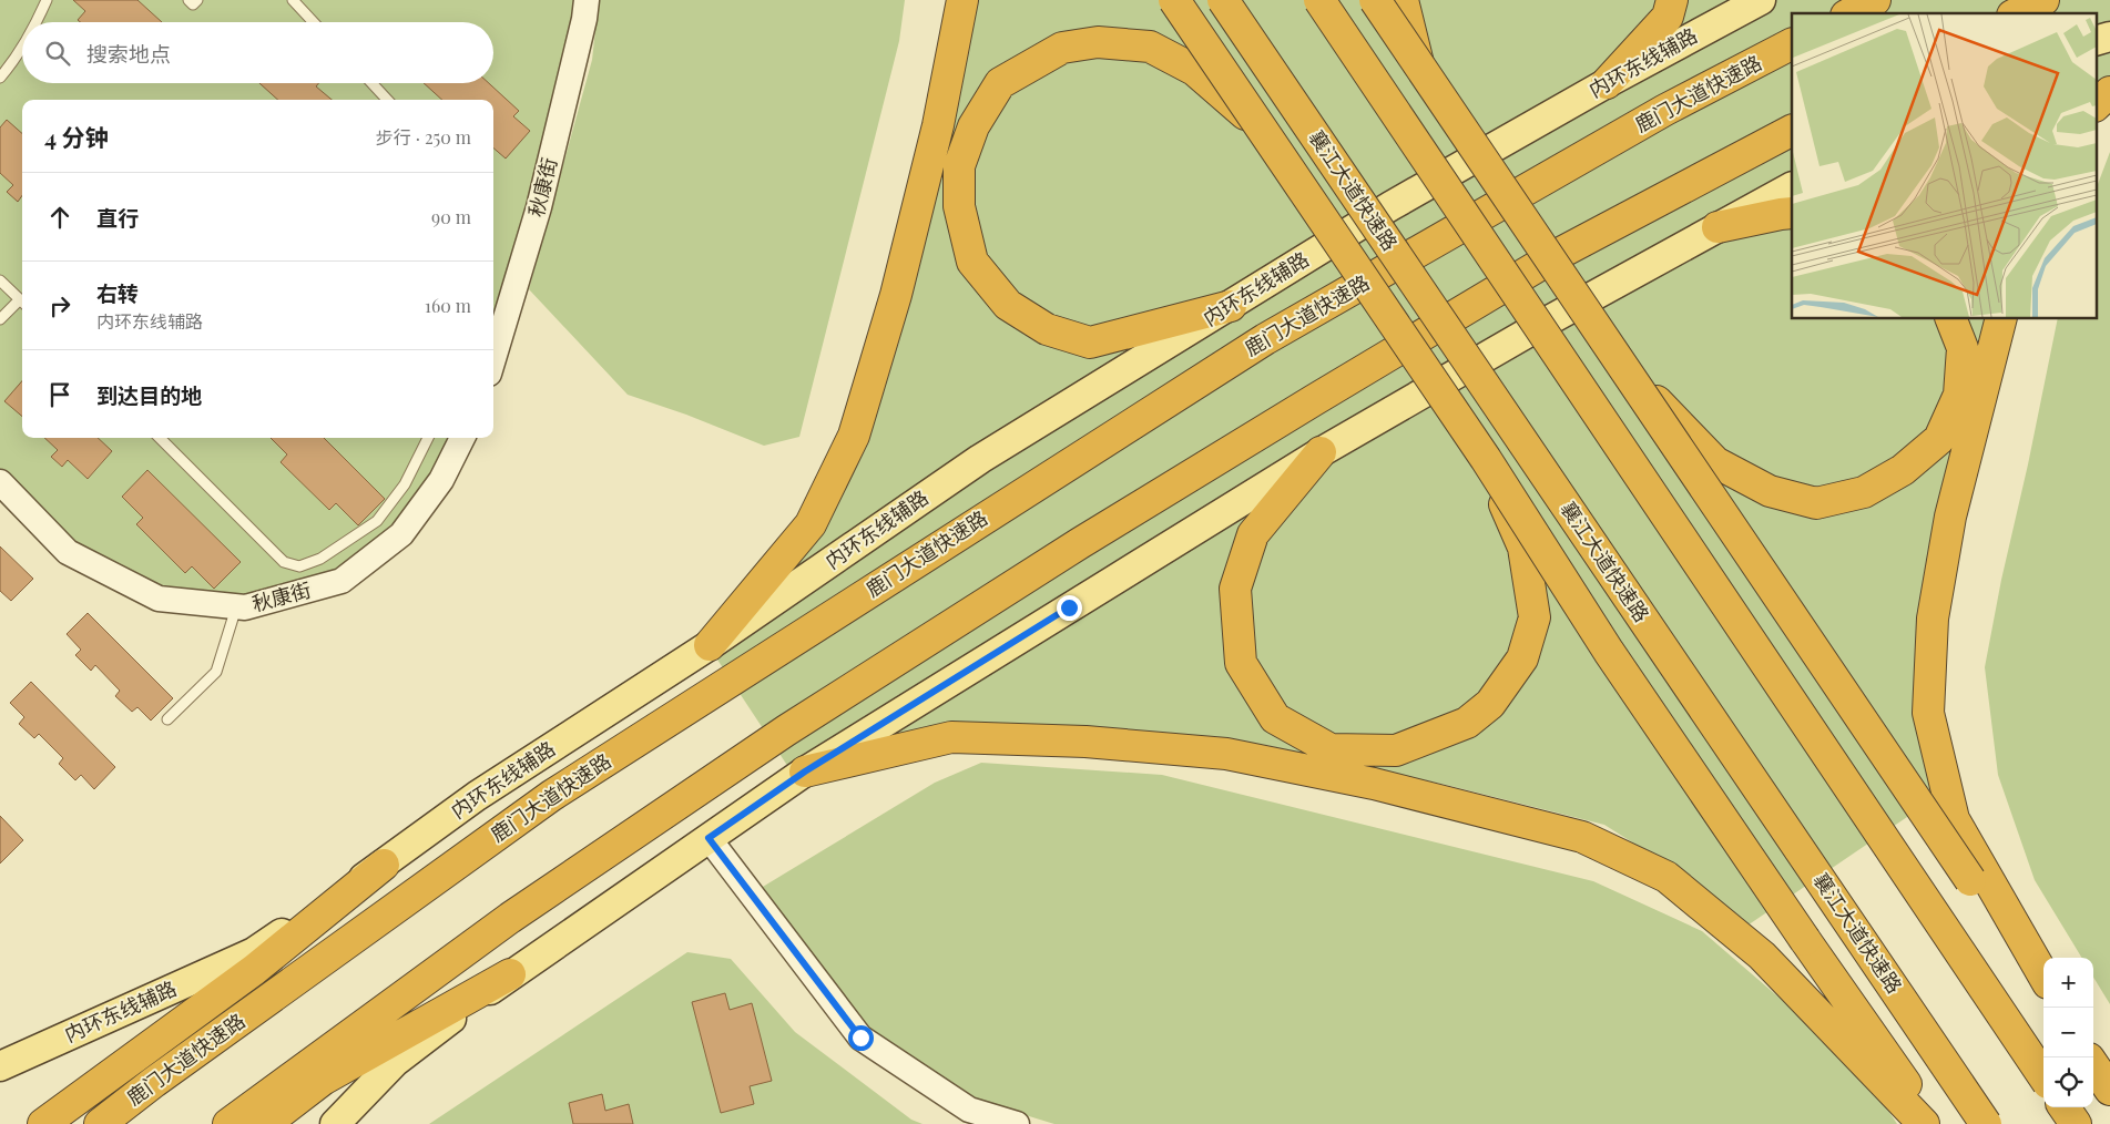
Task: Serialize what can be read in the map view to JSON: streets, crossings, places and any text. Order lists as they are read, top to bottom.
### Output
{
  "streets": {
    "highway": ["鹿门大道快速路", "襄江大道快速路"],
    "main road": ["内环东线辅路"],
    "street": ["秋康街"]
  },
  "page": {
    "search": "搜索地点",
    "heading": ["4 分钟", "步行 · 250 m"],
    "list": [
      ["直行", "90 m"],
      ["右转", "内环东线辅路", "160 m"],
      "到达目的地"
    ],
    "map_buttons": ["+", "−"]
  }
}
